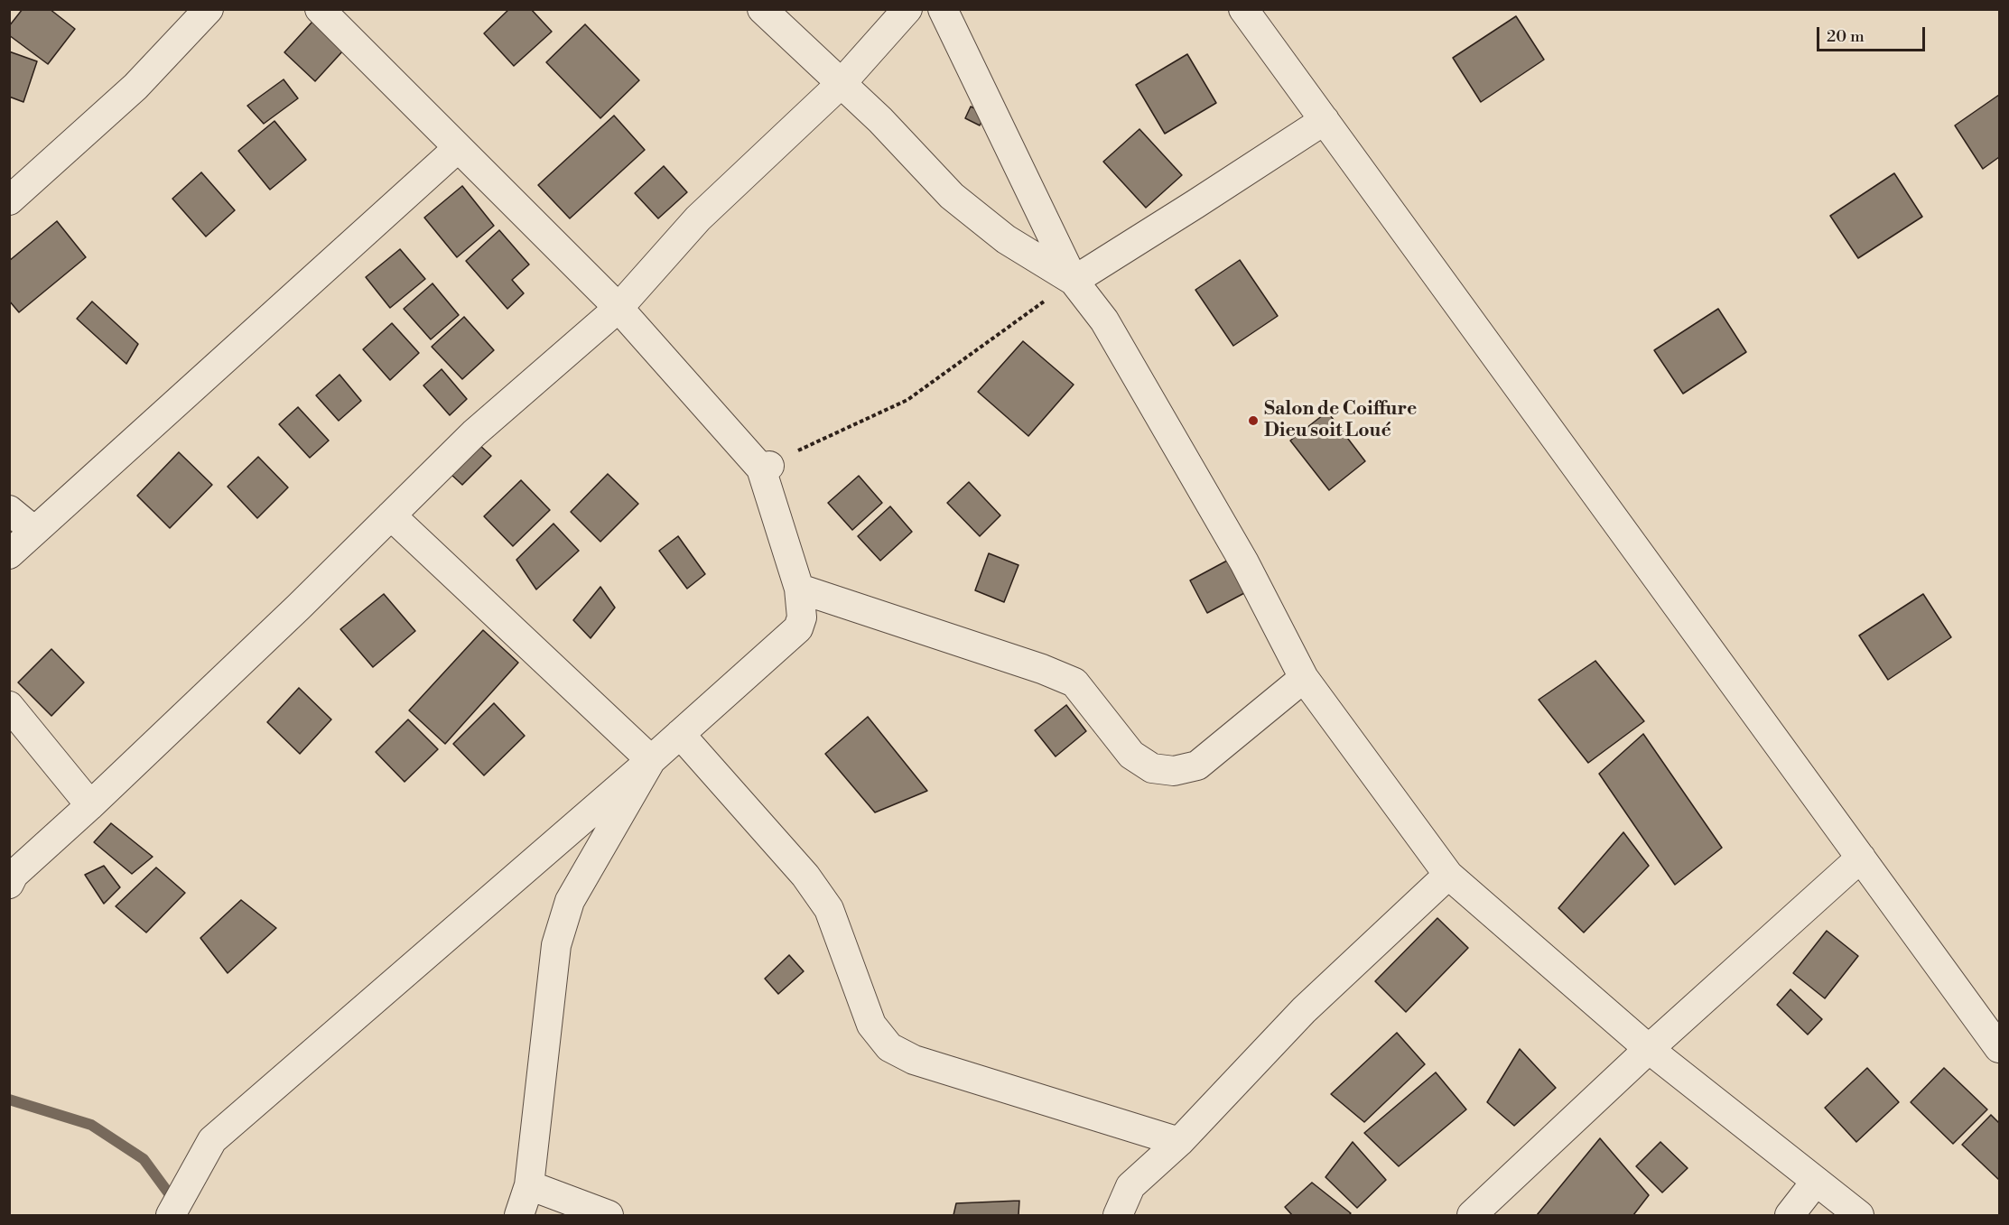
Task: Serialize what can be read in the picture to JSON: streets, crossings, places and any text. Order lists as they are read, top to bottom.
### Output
{
  "places": ["Salon de Coiffure Dieu soit Loué"],
  "scale_bar": "20 m"
}
